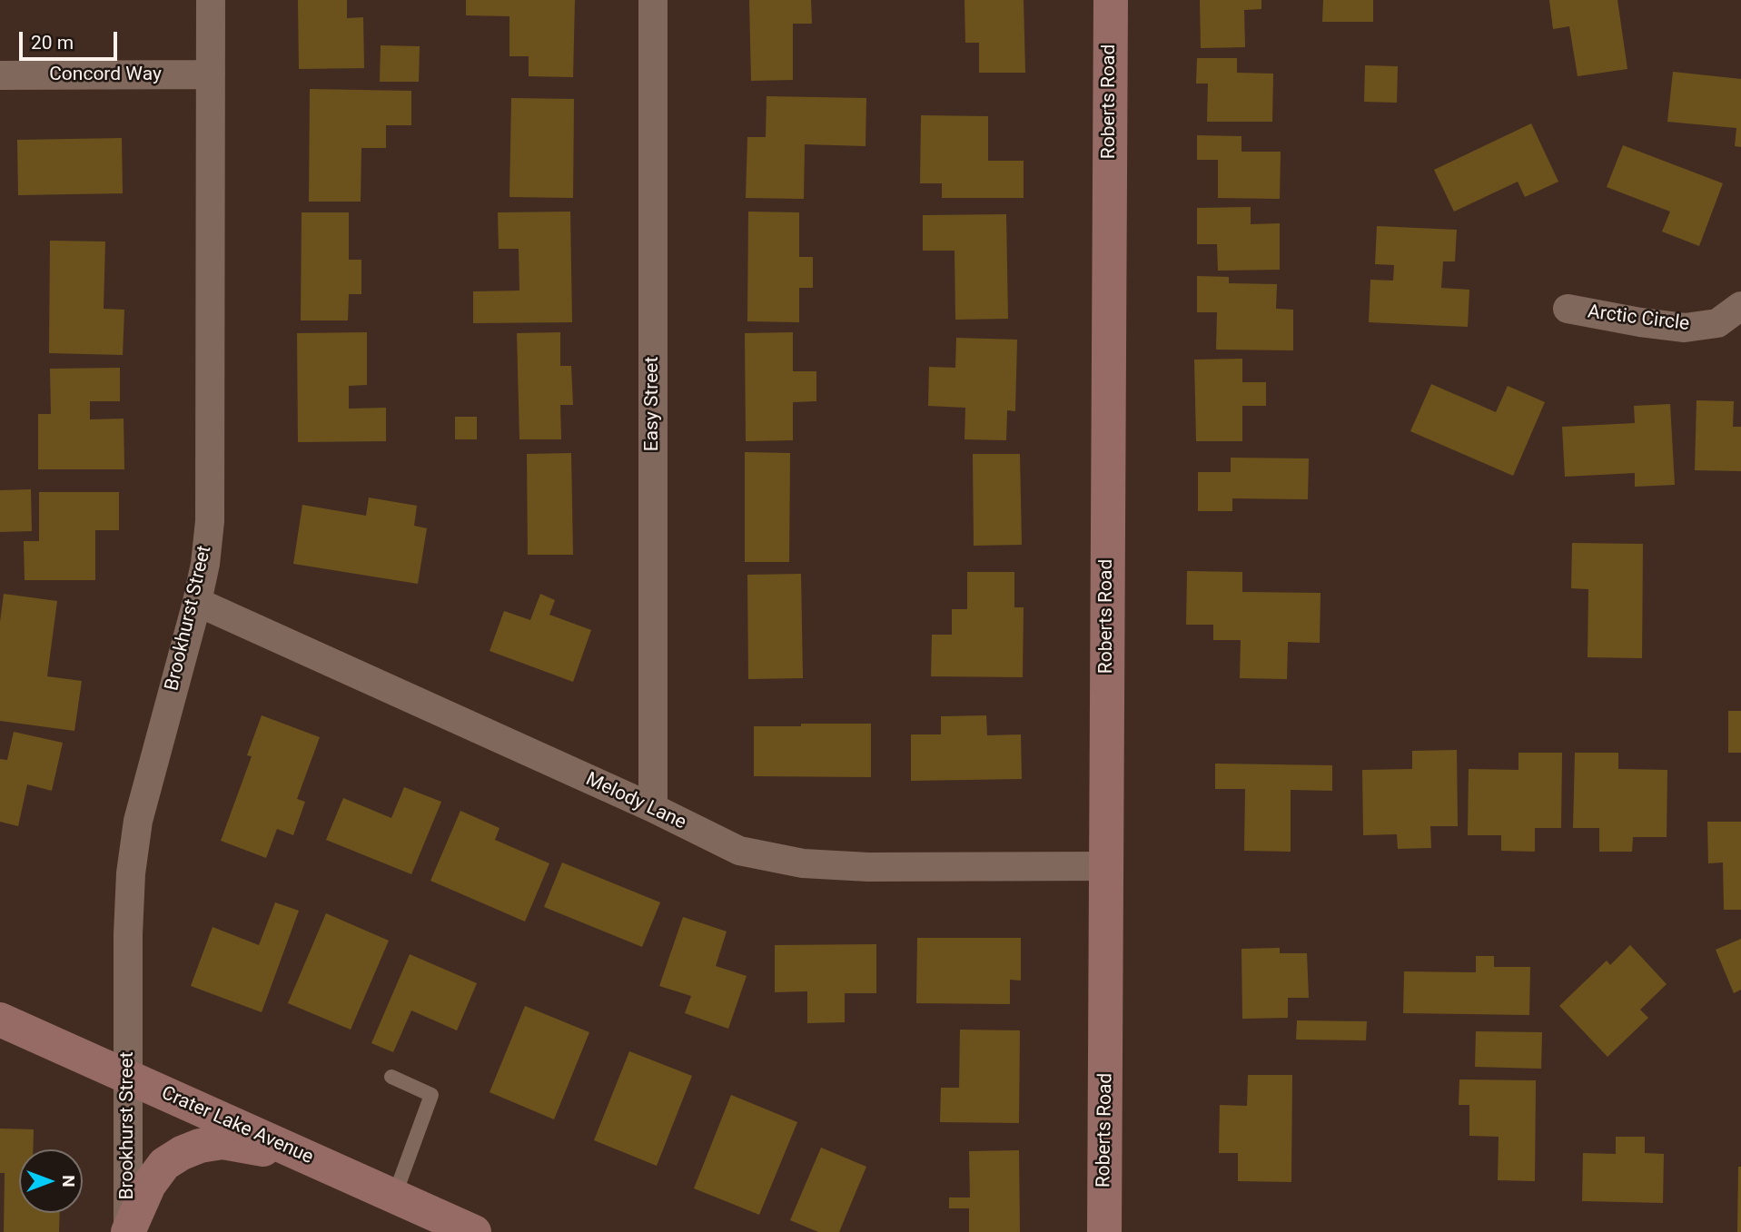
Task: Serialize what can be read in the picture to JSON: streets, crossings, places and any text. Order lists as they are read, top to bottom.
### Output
{
  "streets": {
    "street": [
      "Concord Way",
      "Roberts Road",
      "Arctic Circle",
      "Easy Street",
      "Brookhurst Street",
      "Melody Lane",
      "Crater Lake Avenue"
    ]
  },
  "crossings": [
    ["Concord Way", "Brookhurst Street"],
    ["Roberts Road", "Melody Lane"],
    ["Easy Street", "Melody Lane"],
    ["Brookhurst Street", "Melody Lane"],
    ["Brookhurst Street", "Crater Lake Avenue"]
  ],
  "scale_bar": "20 m",
  "north": "right"
}
